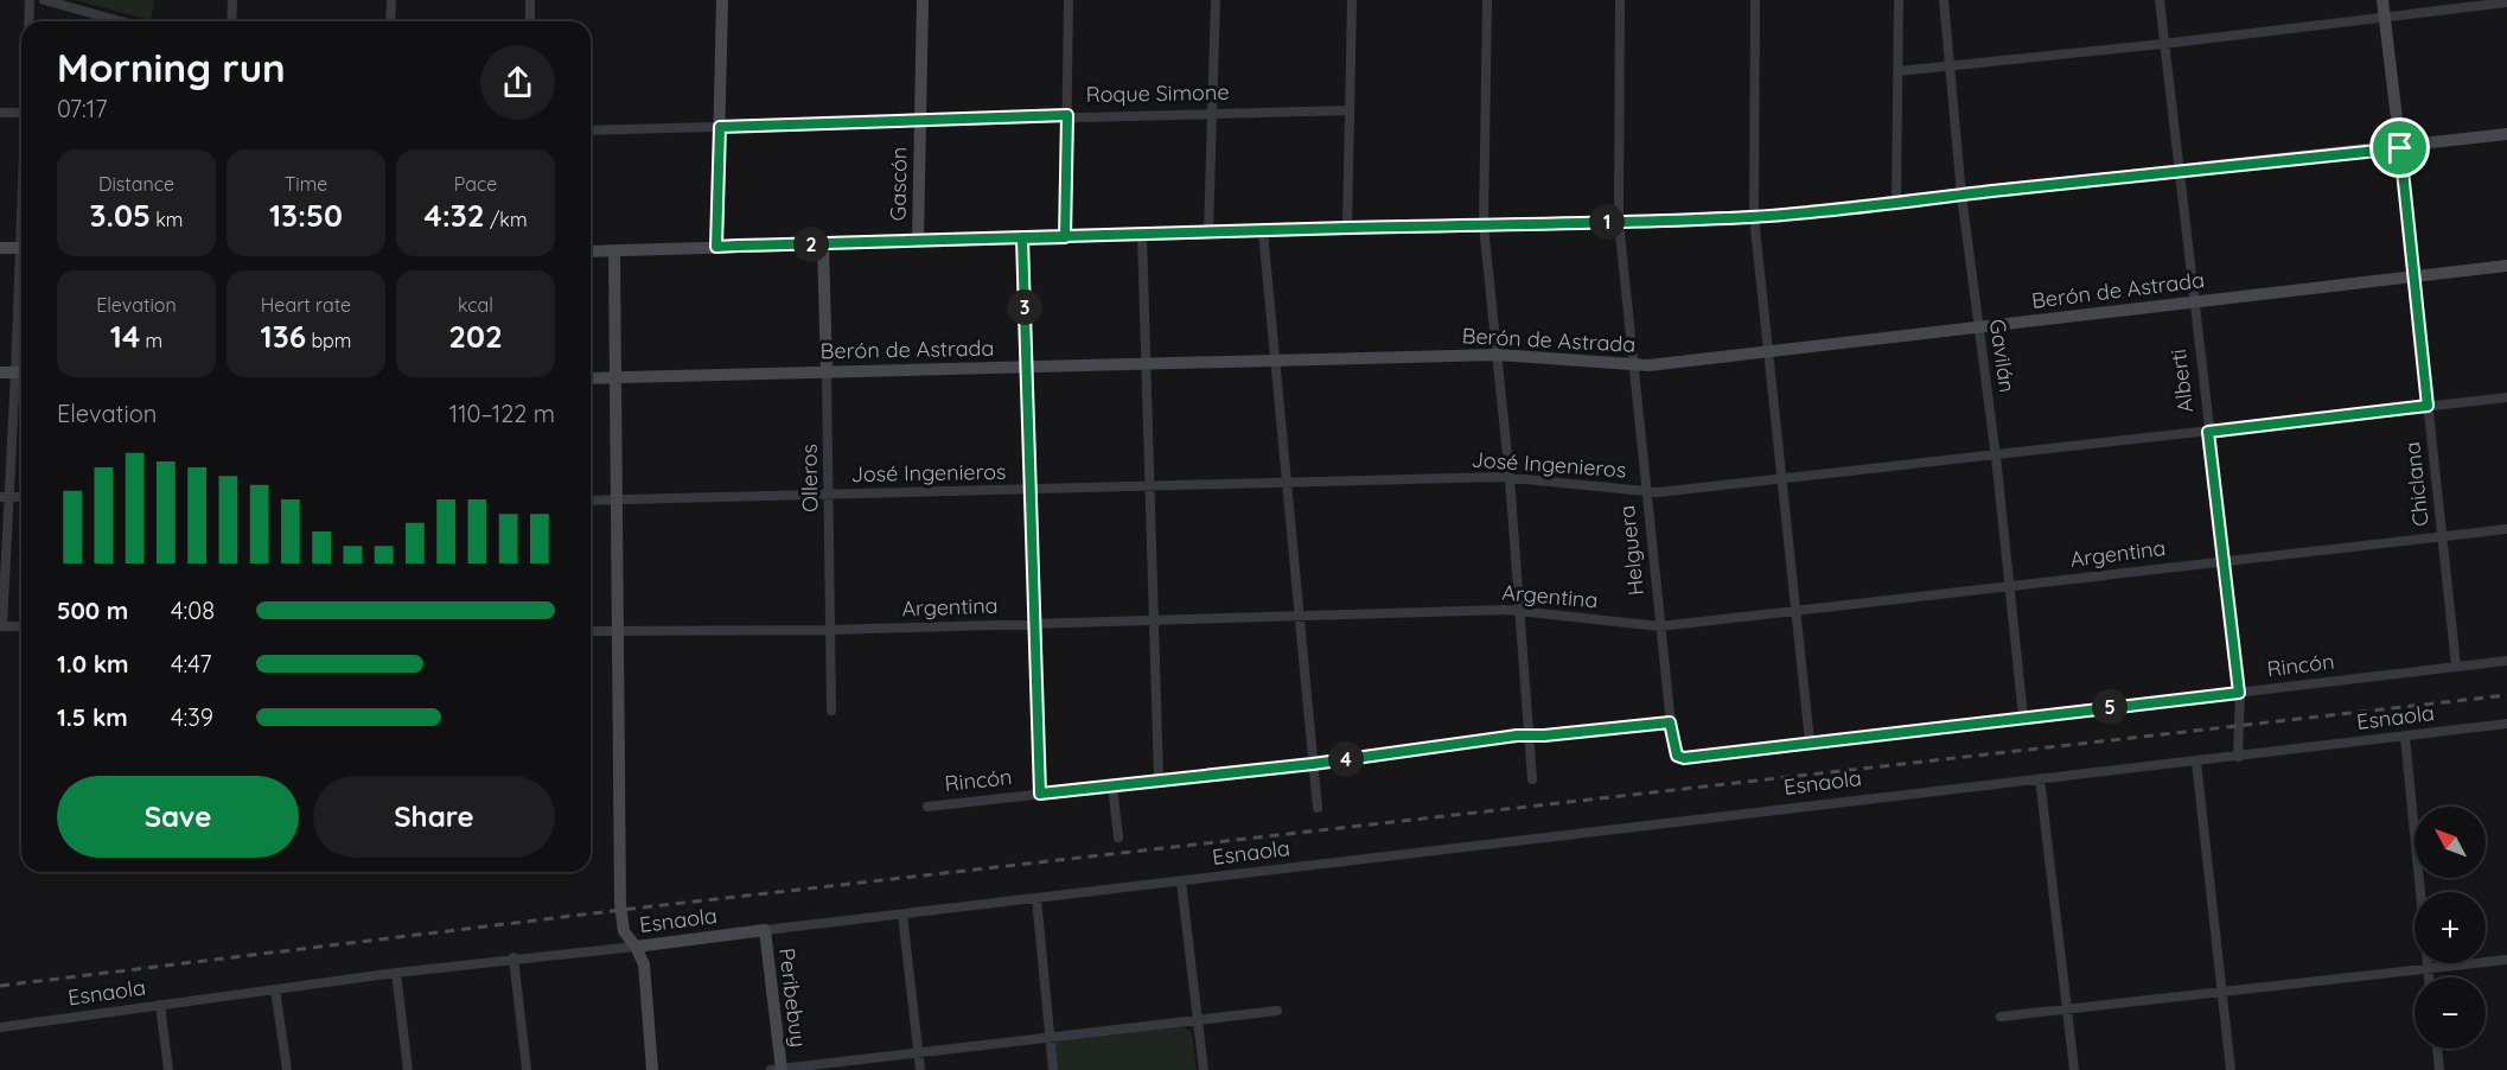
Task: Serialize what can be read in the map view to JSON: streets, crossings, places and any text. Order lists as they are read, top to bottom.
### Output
{
  "streets": {
    "street": [
      "Roque Simone",
      "Gascón",
      "Berón de Astrada",
      "Gavilán",
      "Alberti",
      "José Ingenieros",
      "Olleros",
      "Chiclana",
      "Helguera",
      "Argentina",
      "Rincón",
      "Esnaola",
      "Peribebuy"
    ]
  },
  "crossings": [
    ["Roque Simone", "Gascón"],
    ["Berón de Astrada", "Gavilán"],
    ["Berón de Astrada", "Alberti"],
    ["Berón de Astrada", "Olleros"],
    ["Berón de Astrada", "Chiclana"],
    ["Berón de Astrada", "Helguera"],
    ["Gavilán", "José Ingenieros"],
    ["Gavilán", "Argentina"],
    ["Gavilán", "Rincón"],
    ["Alberti", "José Ingenieros"],
    ["Alberti", "Argentina"],
    ["Alberti", "Rincón"],
    ["Alberti", "Esnaola"],
    ["José Ingenieros", "Olleros"],
    ["José Ingenieros", "Chiclana"],
    ["José Ingenieros", "Helguera"],
    ["Olleros", "Argentina"],
    ["Chiclana", "Argentina"],
    ["Chiclana", "Rincón"],
    ["Helguera", "Argentina"],
    ["Helguera", "Rincón"],
    ["Esnaola", "Peribebuy"]
  ],
  "north": "top left",
  "page": {
    "heading": ["Morning run", "07:17"],
    "stats": [
      ["Distance", "3.05 km"],
      ["Time", "13:50"],
      ["Pace", "4:32 /km"],
      ["Elevation", "14 m"],
      ["Heart rate", "136 bpm"],
      ["kcal", "202"]
    ],
    "pins": [
      "1",
      "2",
      "3",
      "5",
      "4"
    ],
    "chart": ["Elevation", "110–122 m"],
    "list": [
      {
        "name": "500 m",
        "note": "4:08"
      },
      {
        "name": "1.0 km",
        "note": "4:47"
      },
      {
        "name": "1.5 km",
        "note": "4:39"
      }
    ],
    "buttons": ["Save", "Share"],
    "map_buttons": ["+", "−"]
  }
}
